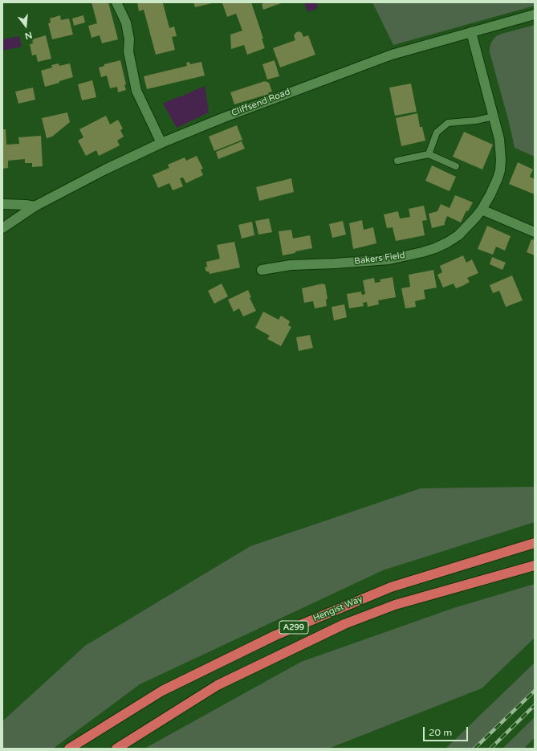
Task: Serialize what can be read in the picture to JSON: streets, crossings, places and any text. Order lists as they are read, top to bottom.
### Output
{
  "streets": {
    "highway": ["Hengist Way", "A299"],
    "street": ["Cliffsend Road", "Bakers Field"]
  },
  "crossings": [
    ["Cliffsend Road", "Bakers Field"]
  ],
  "scale_bar": "20 m",
  "north": "bottom"
}
